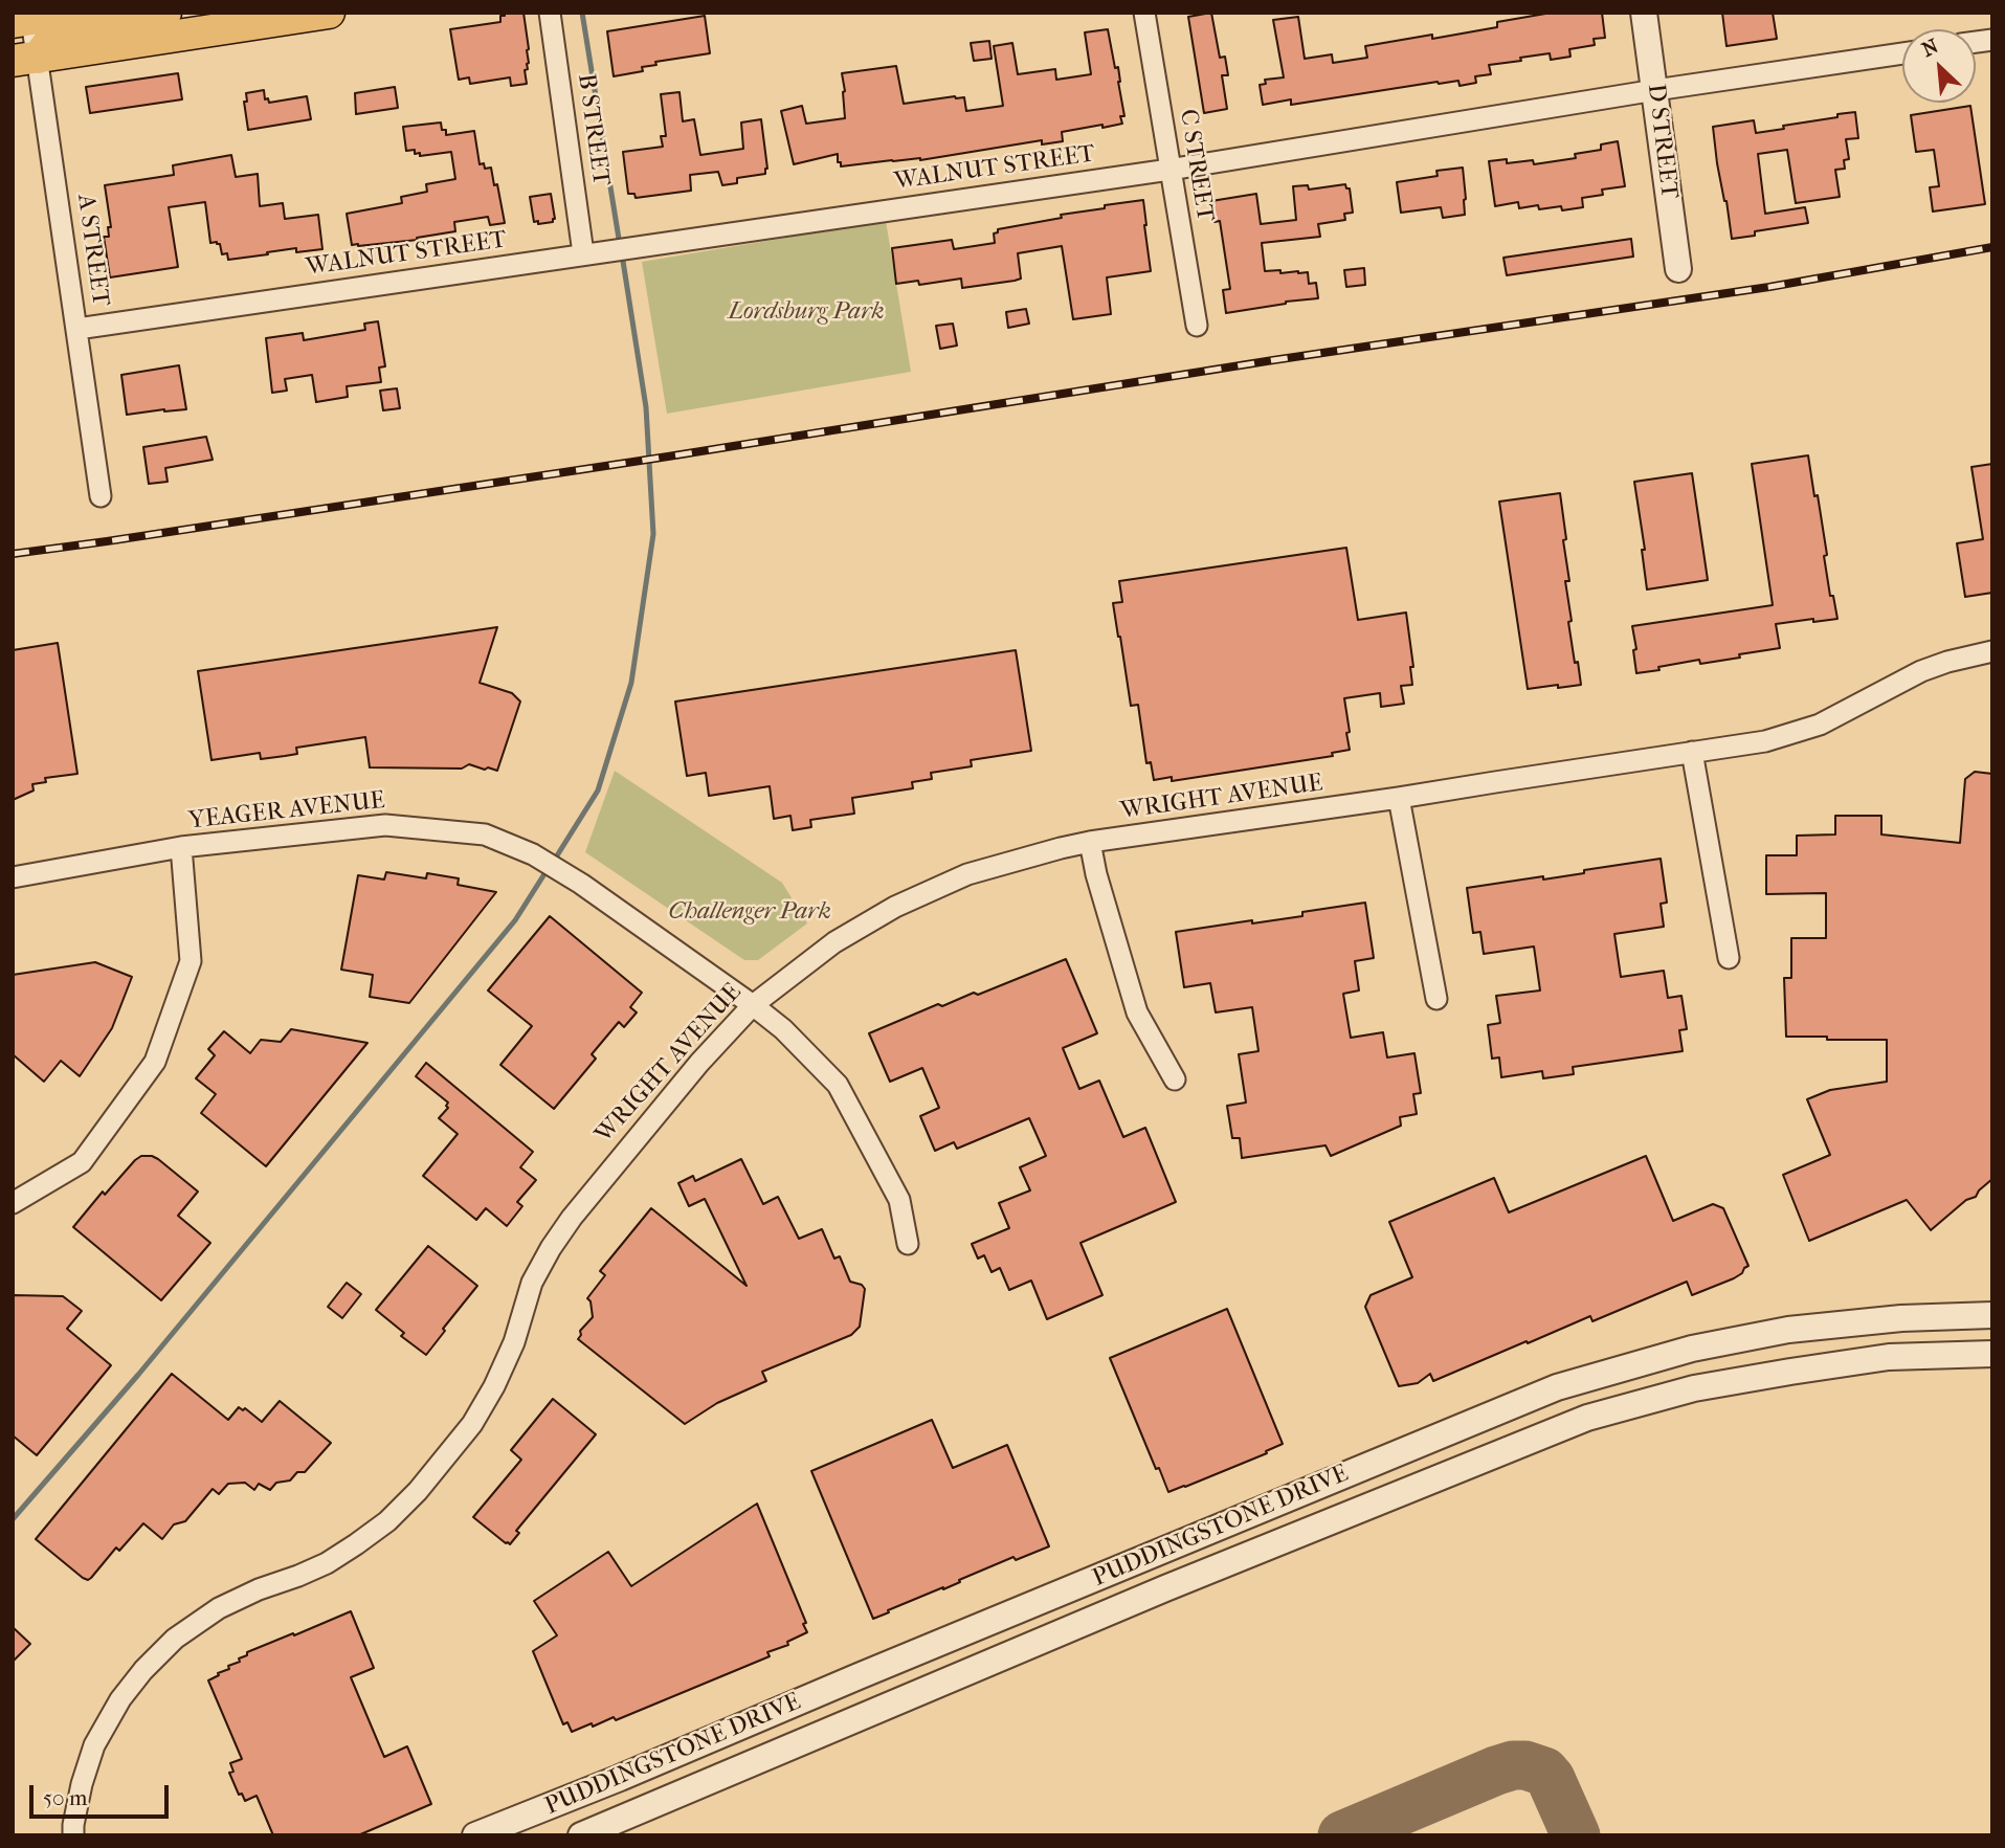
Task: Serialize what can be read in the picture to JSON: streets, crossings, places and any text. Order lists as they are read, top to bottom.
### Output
{
  "streets": {
    "street": [
      "B STREET",
      "D STREET",
      "C STREET",
      "WALNUT STREET",
      "A STREET",
      "WRIGHT AVENUE",
      "YEAGER AVENUE",
      "PUDDINGSTONE DRIVE"
    ]
  },
  "crossings": [
    ["B STREET", "WALNUT STREET"],
    ["D STREET", "WALNUT STREET"],
    ["C STREET", "WALNUT STREET"],
    ["WALNUT STREET", "A STREET"],
    ["WRIGHT AVENUE", "YEAGER AVENUE"]
  ],
  "parks": ["Lordsburg Park", "Challenger Park"],
  "scale_bar": "50 m",
  "north": "top left"
}
